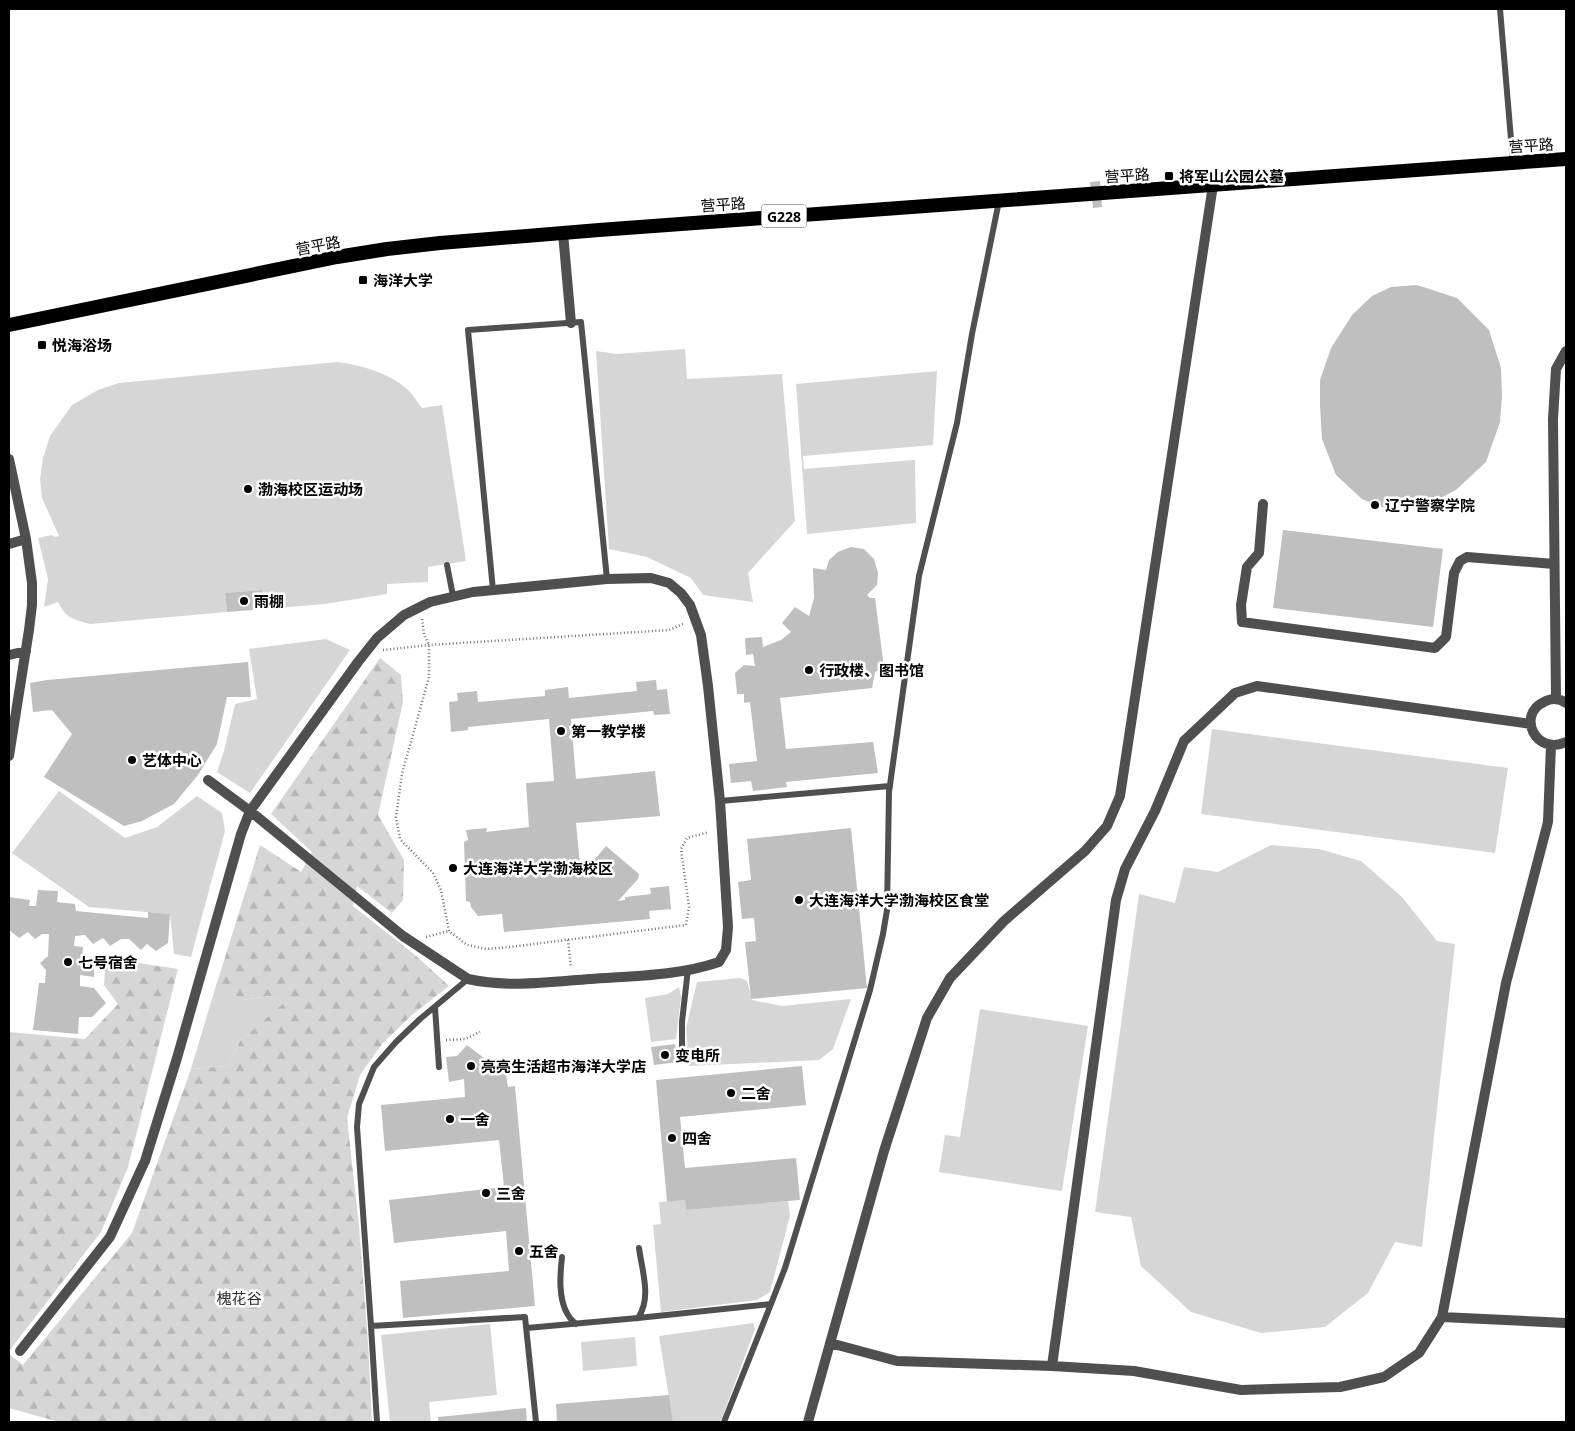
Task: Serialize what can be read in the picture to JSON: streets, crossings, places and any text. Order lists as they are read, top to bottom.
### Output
{
  "streets": {
    "highway": ["营平路", "G228"]
  },
  "parks": ["槐花谷"],
  "places": {
    "transit": ["将军山公园公墓", "海洋大学", "悦海浴场"],
    "other": [
      "渤海校区运动场",
      "辽宁警察学院",
      "雨棚",
      "行政楼、图书馆",
      "第一教学楼",
      "艺体中心",
      "大连海洋大学渤海校区",
      "大连海洋大学渤海校区食堂",
      "七号宿舍",
      "变电所",
      "亮亮生活超市海洋大学店",
      "二舍",
      "一舍",
      "四舍",
      "三舍",
      "五舍"
    ]
  }
}
